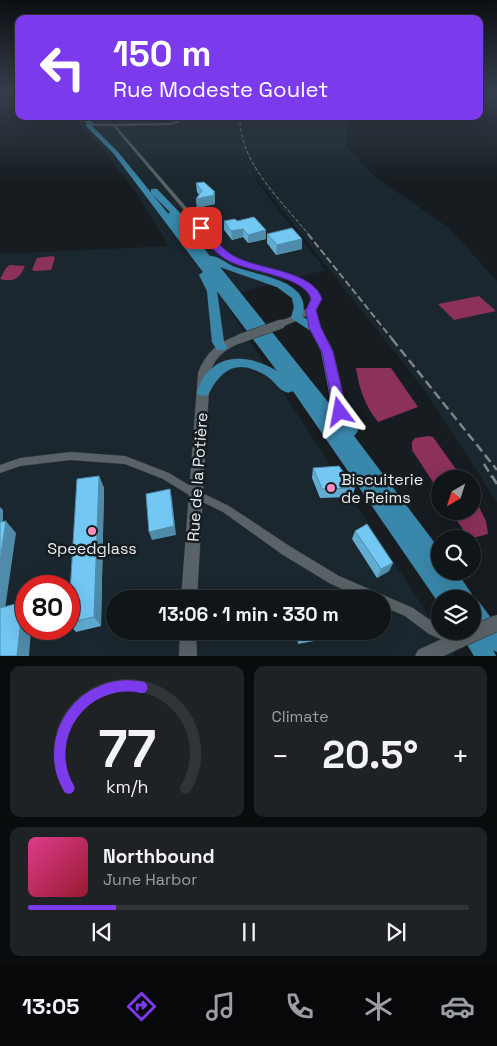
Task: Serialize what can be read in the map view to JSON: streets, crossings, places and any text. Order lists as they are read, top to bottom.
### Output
{
  "streets": {
    "main road": ["Rue de la Potière"]
  },
  "places": ["Biscuiterie de Reims", "Speedglass"],
  "north": "bottom left",
  "page": {
    "turn": ["150 m", "Rue Modeste Goulet"],
    "limit": "80",
    "trip": "13:06 · 1 min · 330 m",
    "tile": "Climate",
    "heat": ["−", "20.5°", "+"],
    "song": ["Northbound", "June Harbor"],
    "tabs": "13:05",
    "gauge": ["77", "km/h"]
  }
}
